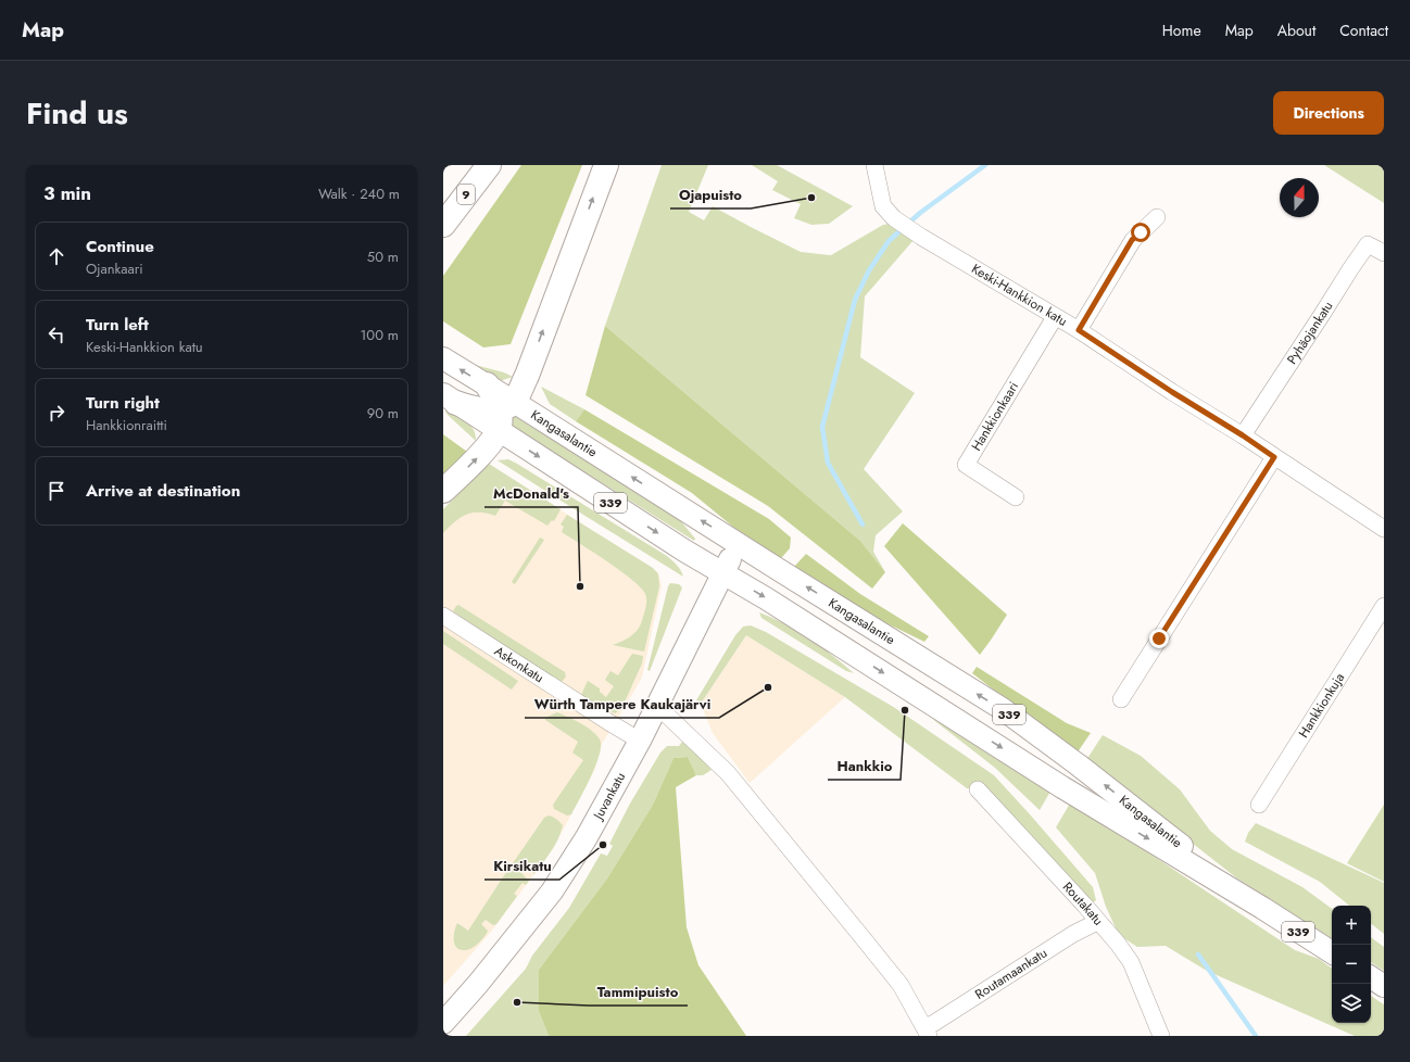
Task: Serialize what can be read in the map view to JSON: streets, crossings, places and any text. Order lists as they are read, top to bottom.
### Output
{
  "streets": {
    "highway": ["9"],
    "main road": ["Kangasalantie", "339", "Juvankatu"],
    "street": [
      "Keski-Hankkion katu",
      "Pyhäojankatu",
      "Hankkionkaari",
      "Askonkatu",
      "Hankkionkuja",
      "Routakatu",
      "Routamaankatu"
    ]
  },
  "crossings": [
    ["Keski-Hankkion katu", "Pyhäojankatu"],
    ["Keski-Hankkion katu", "Hankkionkaari"],
    ["Kangasalantie", "Juvankatu"],
    ["Askonkatu", "Juvankatu"],
    ["Routakatu", "Routamaankatu"]
  ],
  "places": [
    "Ojapuisto",
    "McDonald's",
    "Würth Tampere Kaukajärvi",
    "Hankkio",
    "Kirsikatu",
    "Tammipuisto"
  ],
  "north": "top",
  "page": {
    "header": "Map",
    "nav": [
      "Home",
      "Map",
      "About",
      "Contact"
    ],
    "title": "Find us",
    "buttons": "Directions",
    "heading": ["3 min", "Walk · 240 m"],
    "list": [
      ["Continue", "Ojankaari", "50 m"],
      ["Turn left", "Keski-Hankkion katu", "100 m"],
      ["Turn right", "Hankkionraitti", "90 m"],
      "Arrive at destination"
    ],
    "map_buttons": ["+", "−"]
  }
}
